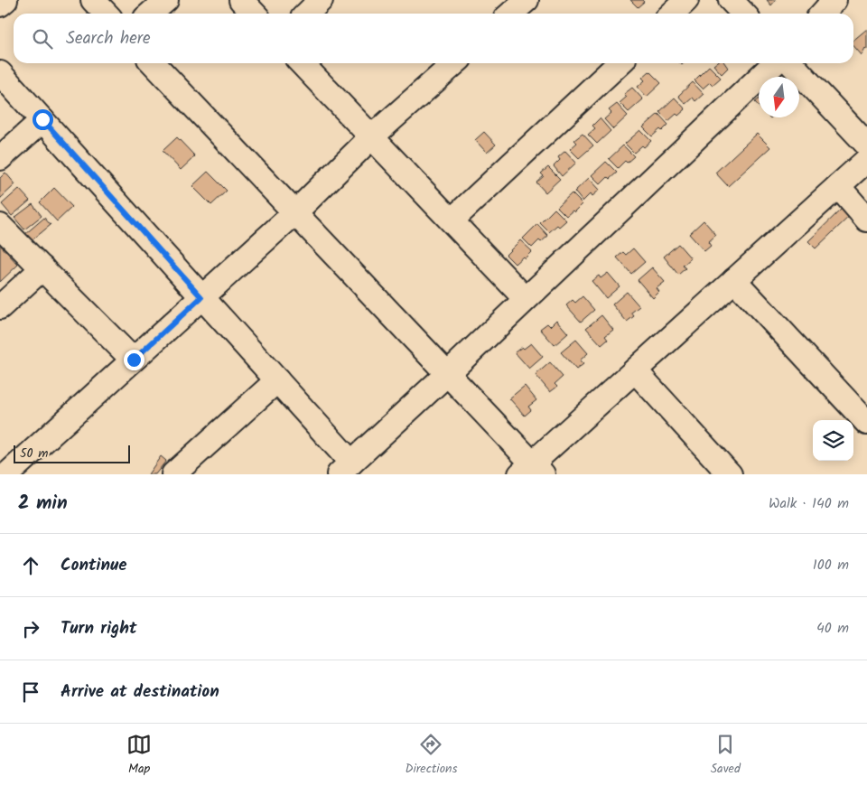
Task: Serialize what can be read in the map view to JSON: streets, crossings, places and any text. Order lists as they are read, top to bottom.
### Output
{
  "scale_bar": "50 m",
  "north": "bottom",
  "page": {
    "search": "Search here",
    "scale": "50 m",
    "heading": ["2 min", "Walk · 140 m"],
    "list": [
      ["Continue", "100 m"],
      ["Turn right", "40 m"],
      "Arrive at destination"
    ],
    "nav": ["Map", "Directions", "Saved"]
  }
}
